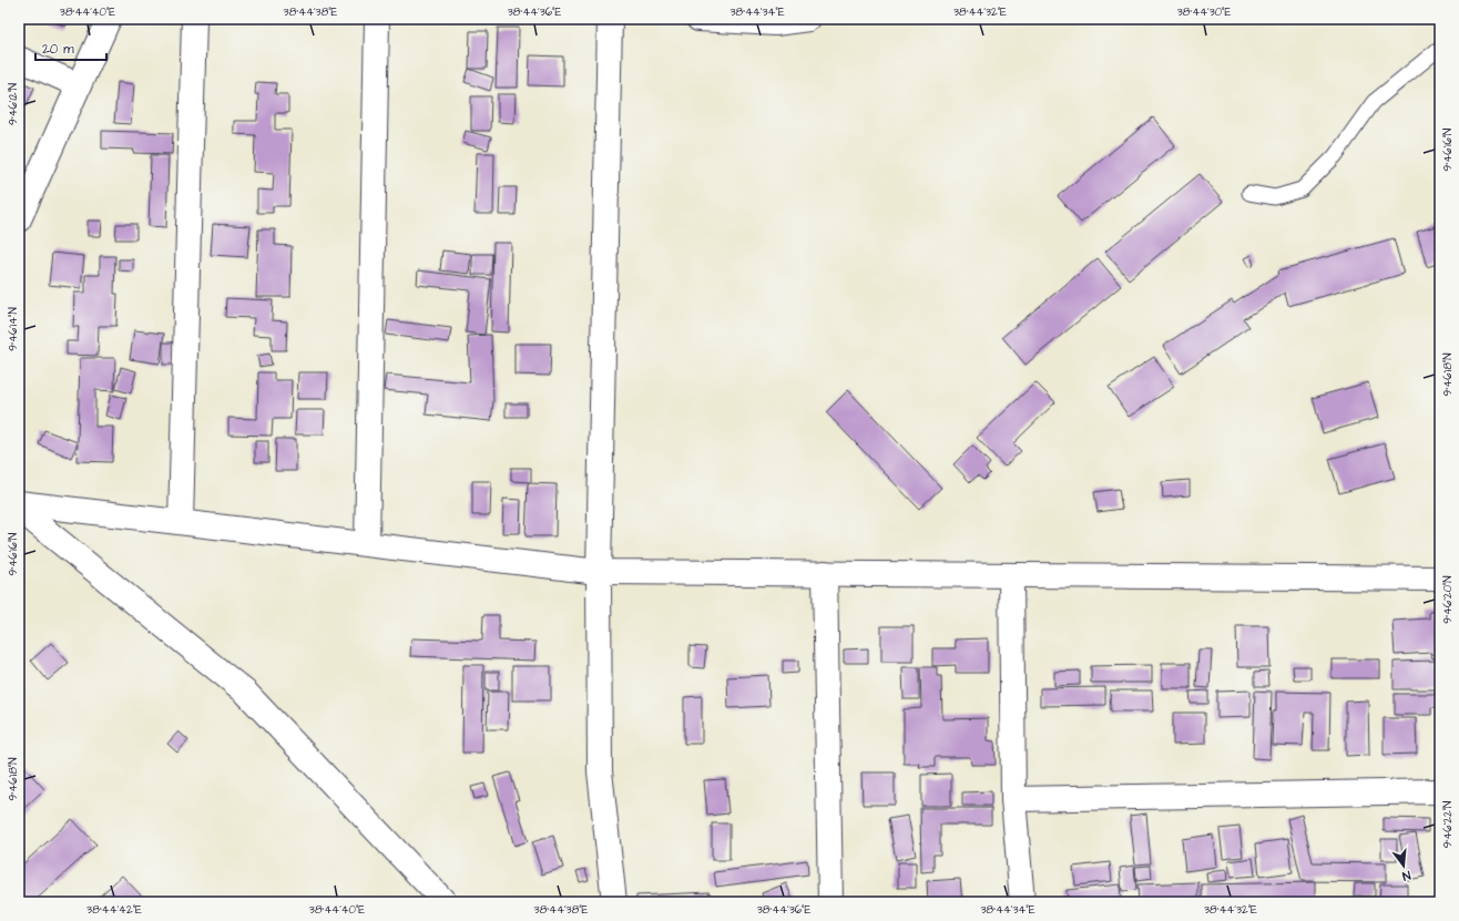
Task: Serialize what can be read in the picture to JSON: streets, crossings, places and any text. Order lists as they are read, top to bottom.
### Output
{
  "scale_bar": "20 m",
  "north": "bottom",
  "coordinates": [
    "38°44'40\"E",
    "38°44'38\"E",
    "38°44'36\"E",
    "38°44'34\"E",
    "38°44'32\"E",
    "38°44'30\"E",
    "9°46'12\"N",
    "9°46'16\"N",
    "9°46'14\"N",
    "9°46'18\"N",
    "9°46'20\"N",
    "9°46'22\"N",
    "38°44'42\"E"
  ]
}
